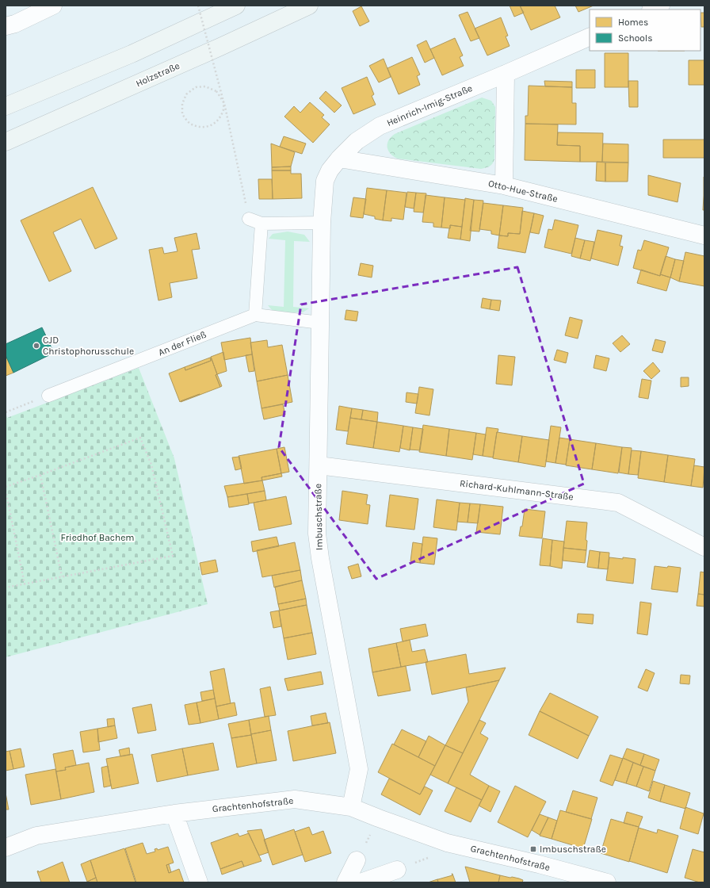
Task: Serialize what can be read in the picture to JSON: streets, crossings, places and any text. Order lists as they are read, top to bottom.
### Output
{
  "streets": {
    "main road": ["Holzstraße"],
    "street": [
      "Heinrich-Imig-Straße",
      "Otto-Hue-Straße",
      "Richard-Kuhlmann-Straße",
      "Imbuschstraße",
      "Grachtenhofstraße"
    ],
    "lane": ["An der Fließ"]
  },
  "crossings": [
    ["Heinrich-Imig-Straße", "Otto-Hue-Straße"],
    ["Heinrich-Imig-Straße", "Imbuschstraße"],
    ["An der Fließ", "Imbuschstraße"],
    ["Richard-Kuhlmann-Straße", "Imbuschstraße"],
    ["Imbuschstraße", "Grachtenhofstraße"]
  ],
  "parks": ["Friedhof Bachem"],
  "places": {
    "other": ["CJD Christophorusschule"],
    "transit": ["Imbuschstraße"]
  },
  "legend": ["Homes", "Schools"]
}
